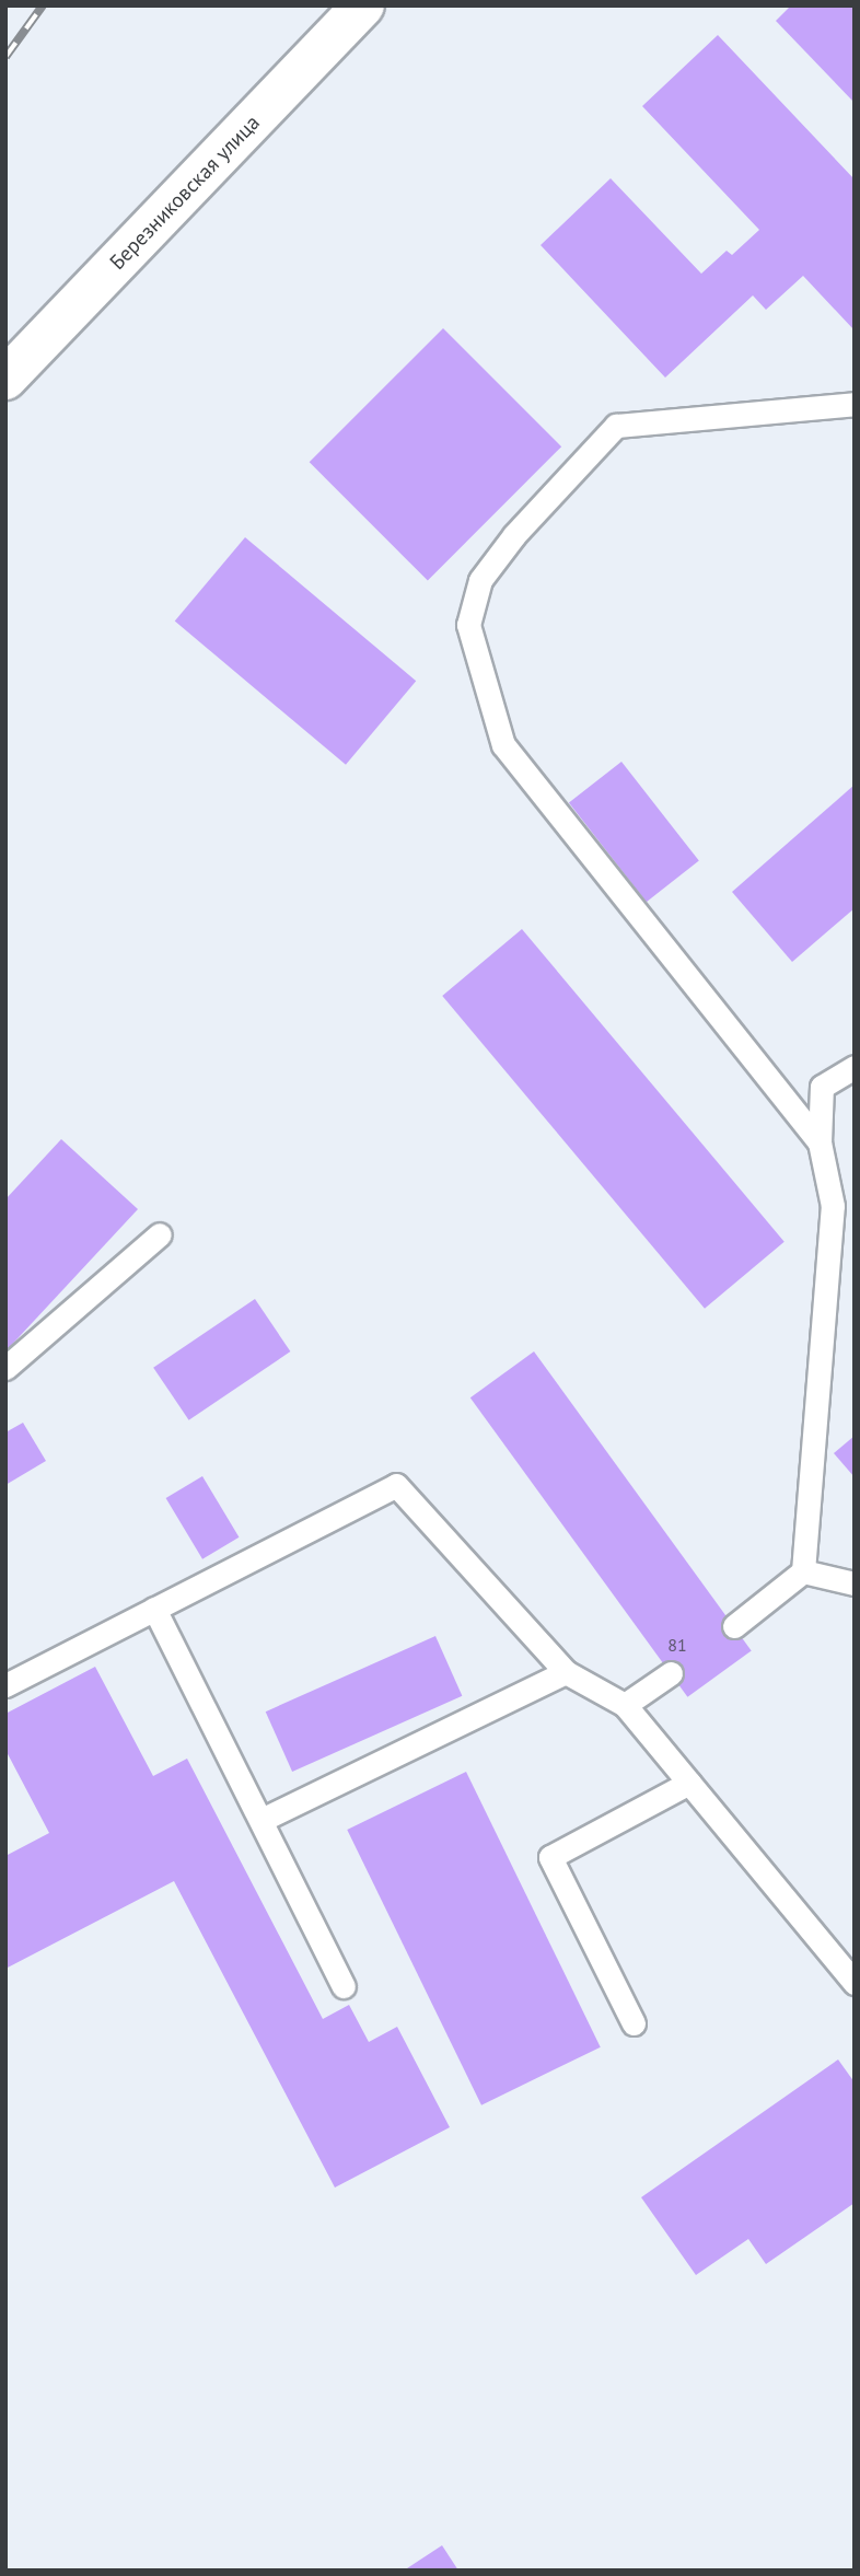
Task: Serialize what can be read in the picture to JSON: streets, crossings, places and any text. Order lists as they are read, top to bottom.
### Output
{
  "streets": {
    "street": ["Березниковская улица"]
  },
  "house_numbers": ["81"]
}
